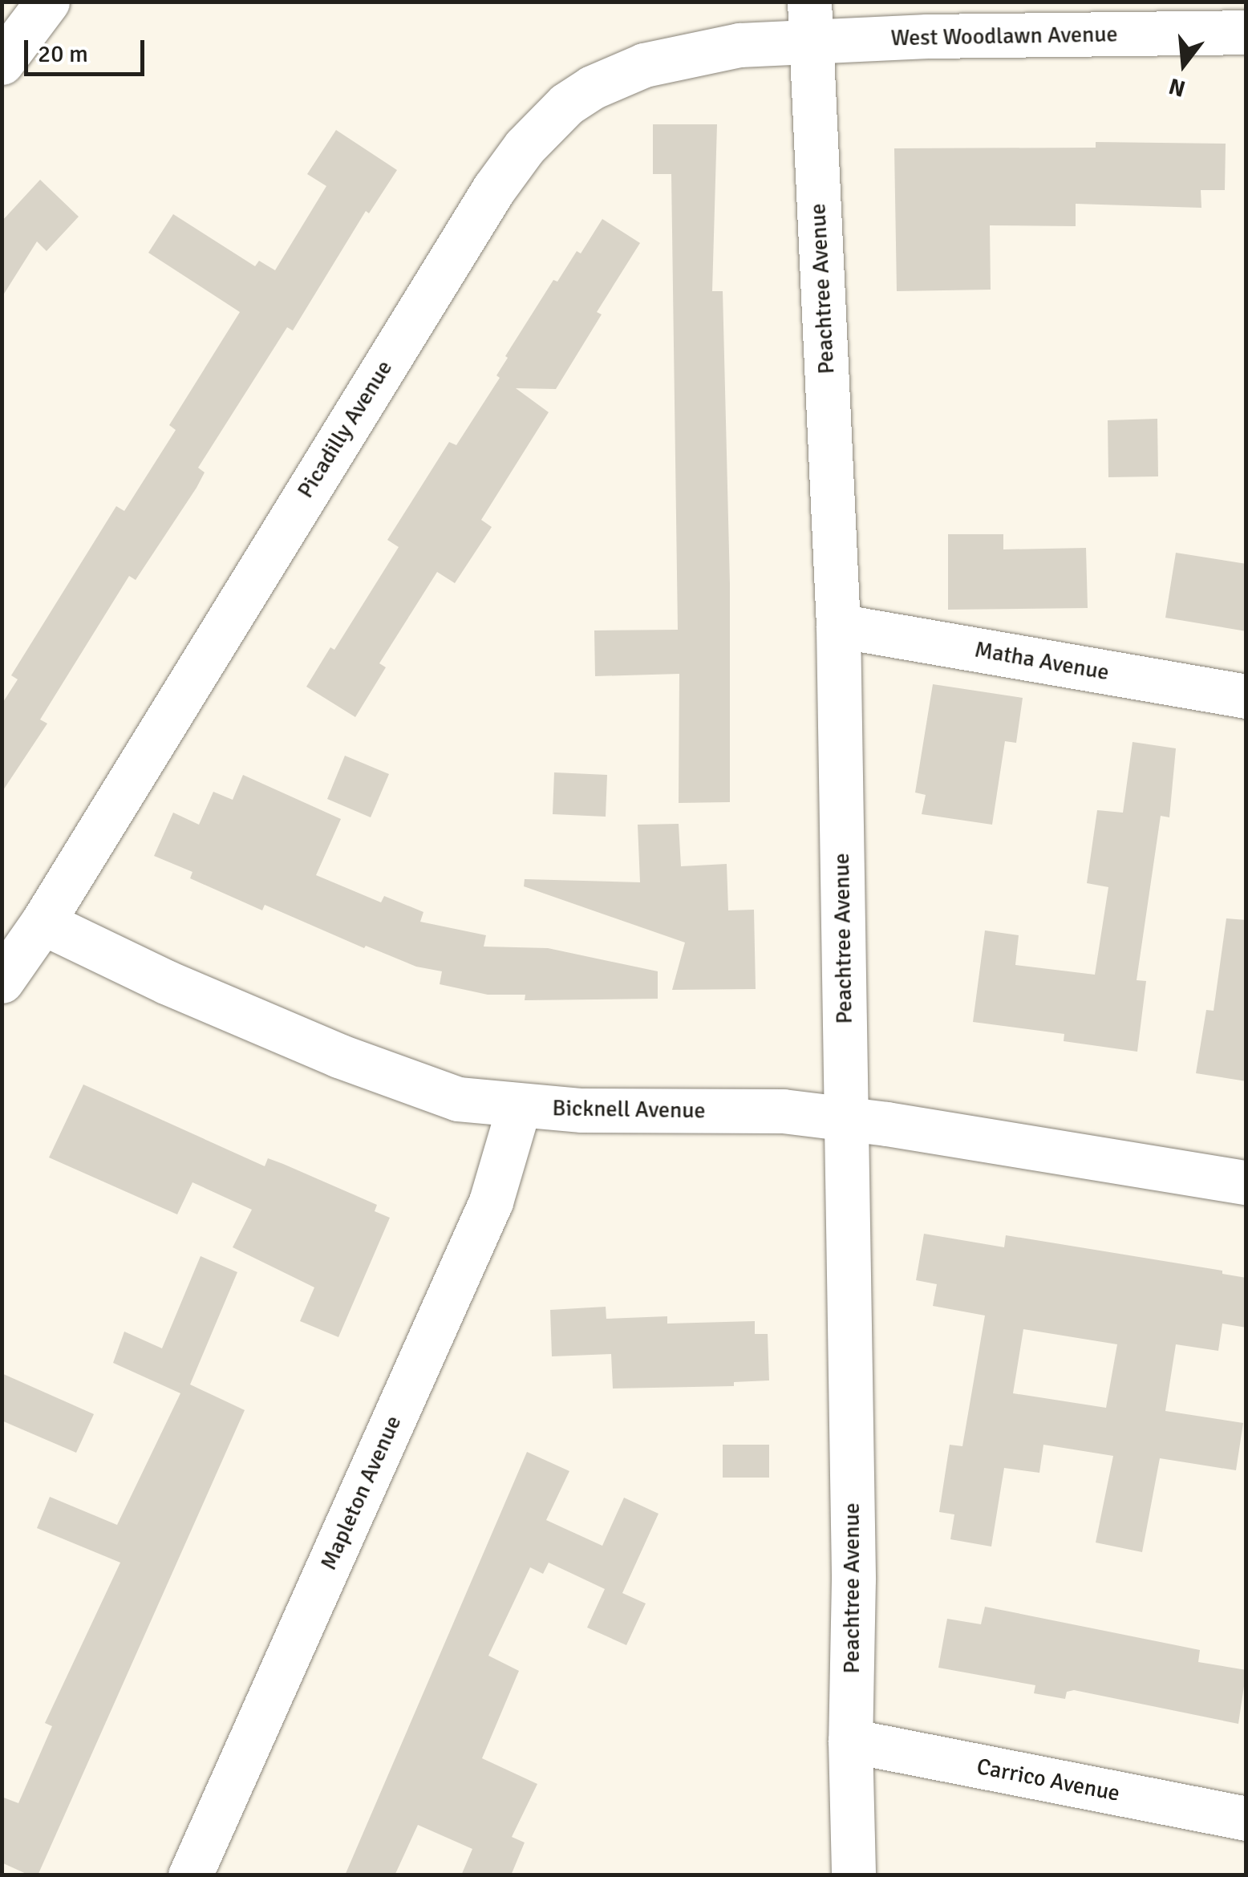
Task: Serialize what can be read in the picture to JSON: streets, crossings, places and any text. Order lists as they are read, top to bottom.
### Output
{
  "streets": {
    "street": [
      "West Woodlawn Avenue",
      "Peachtree Avenue",
      "Picadilly Avenue",
      "Matha Avenue",
      "Bicknell Avenue",
      "Mapleton Avenue",
      "Carrico Avenue"
    ]
  },
  "crossings": [
    ["West Woodlawn Avenue", "Peachtree Avenue"],
    ["West Woodlawn Avenue", "Picadilly Avenue"],
    ["Peachtree Avenue", "Picadilly Avenue"],
    ["Peachtree Avenue", "Matha Avenue"],
    ["Peachtree Avenue", "Bicknell Avenue"],
    ["Peachtree Avenue", "Carrico Avenue"],
    ["Picadilly Avenue", "Bicknell Avenue"],
    ["Bicknell Avenue", "Mapleton Avenue"]
  ],
  "scale_bar": "20 m",
  "north": "bottom"
}
